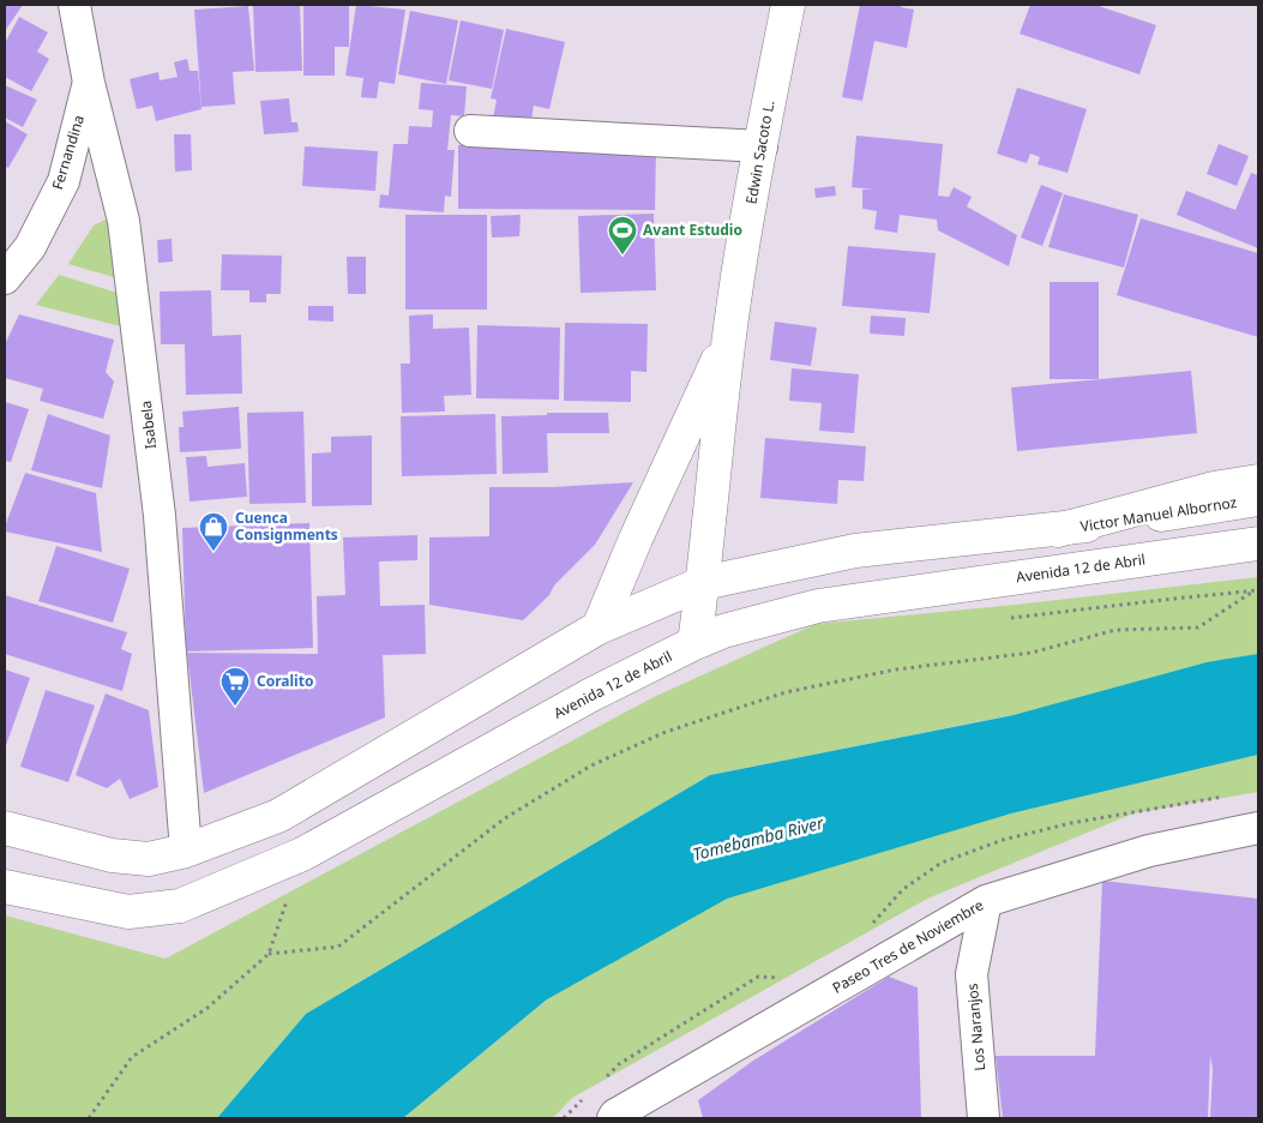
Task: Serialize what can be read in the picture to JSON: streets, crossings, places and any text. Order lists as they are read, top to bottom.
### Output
{
  "streets": {
    "main road": ["Edwin Sacoto L.", "Victor Manuel Albornoz", "Avenida 12 de Abril"],
    "street": [
      "Fernandina",
      "Isabela",
      "Paseo Tres de Noviembre",
      "Los Naranjos"
    ]
  },
  "crossings": [
    ["Fernandina", "Isabela"],
    ["Edwin Sacoto L.", "Avenida 12 de Abril"],
    ["Paseo Tres de Noviembre", "Los Naranjos"]
  ],
  "water": ["Tomebamba River"],
  "places": {
    "sports": ["Avant Estudio"],
    "shop": ["Cuenca Consignments"],
    "supermarket": ["Coralito"]
  }
}
